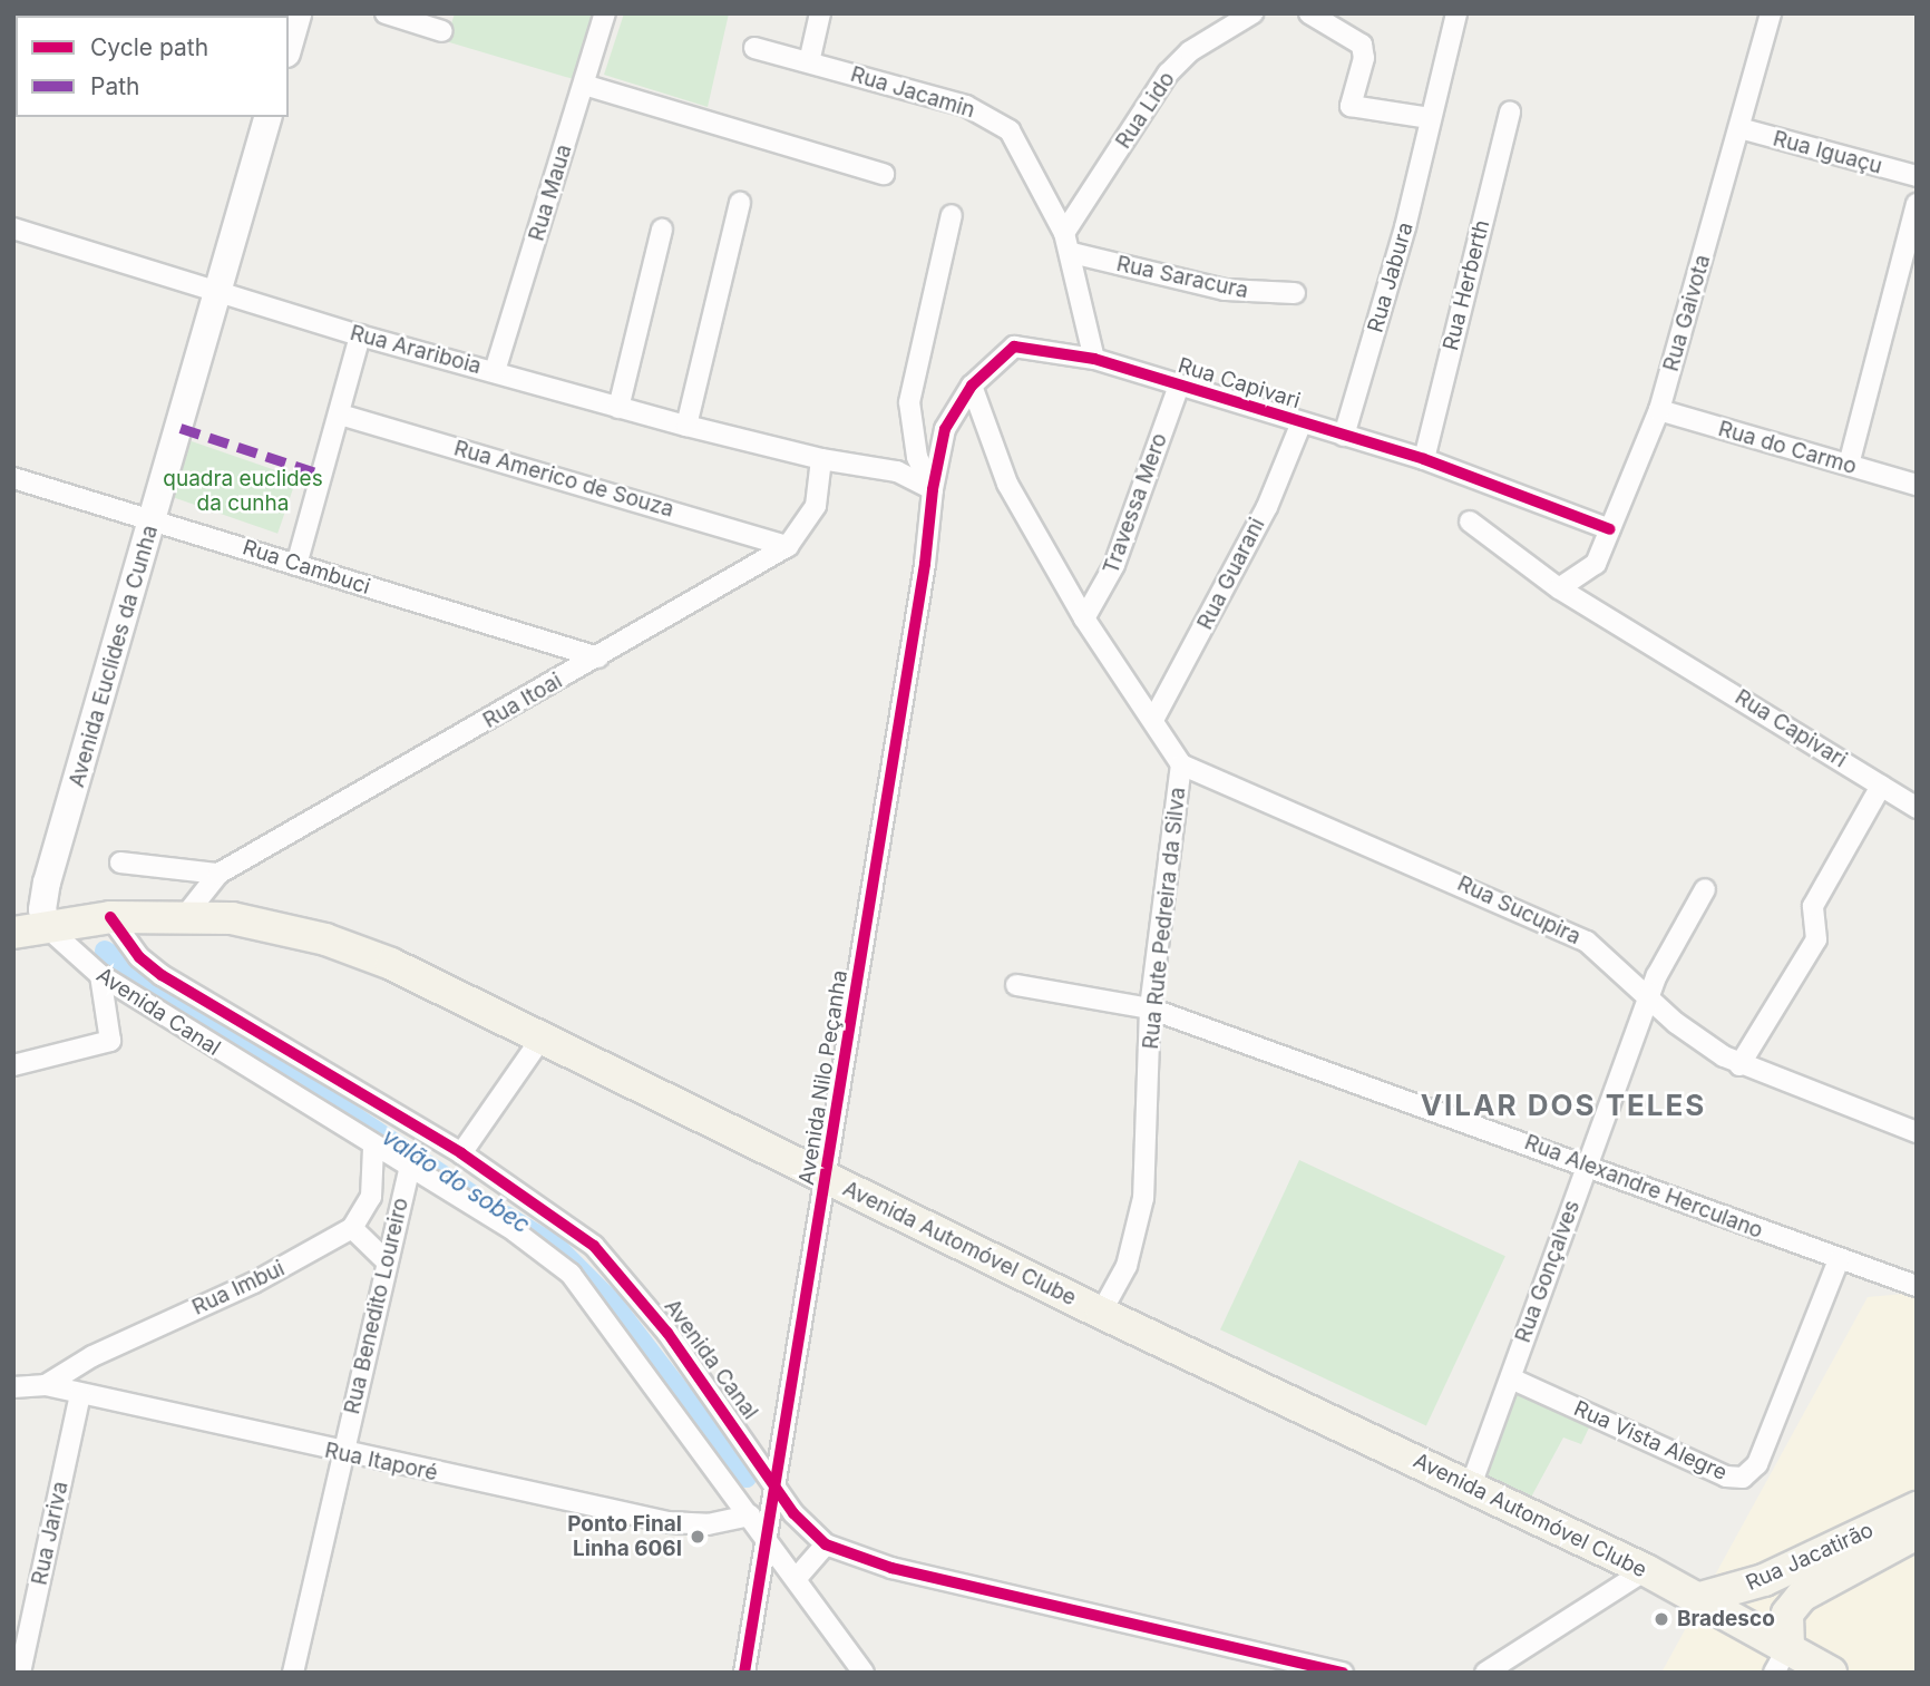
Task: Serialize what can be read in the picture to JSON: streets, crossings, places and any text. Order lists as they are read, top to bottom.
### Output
{
  "streets": {
    "main road": ["Avenida Euclides da Cunha", "Avenida Automóvel Clube", "Rua Jacatirão"],
    "street": [
      "Rua Jacamin",
      "Rua Lido",
      "Rua Iguaçu",
      "Rua Maua",
      "Rua Saracura",
      "Rua Jabura",
      "Rua Herberth",
      "Rua Gaivota",
      "Rua Arariboia",
      "Rua Capivari",
      "Rua do Carmo",
      "Rua Americo de Souza",
      "Travessa Mero",
      "Rua Cambuci",
      "Rua Guarani",
      "Rua Itoai",
      "Rua Sucupira",
      "Rua Rute Pedreira da Silva",
      "Avenida Canal",
      "Avenida Nilo Peçanha",
      "Rua Alexandre Herculano",
      "Rua Gonçalves",
      "Rua Imbui",
      "Rua Benedito Loureiro",
      "Rua Vista Alegre",
      "Rua Itaporé",
      "Rua Jariva"
    ]
  },
  "crossings": [
    ["Rua Jacamin", "Rua Lido"],
    ["Rua Jacamin", "Rua Saracura"],
    ["Rua Jacamin", "Rua Capivari"],
    ["Rua Iguaçu", "Rua Gaivota"],
    ["Rua Maua", "Rua Arariboia"],
    ["Rua Jabura", "Rua Capivari"],
    ["Rua Herberth", "Rua Capivari"],
    ["Rua Gaivota", "Rua Capivari"],
    ["Rua Gaivota", "Rua do Carmo"],
    ["Rua Arariboia", "Rua Capivari"],
    ["Rua Arariboia", "Avenida Euclides da Cunha"],
    ["Rua Arariboia", "Rua Itoai"],
    ["Rua Arariboia", "Avenida Nilo Peçanha"],
    ["Rua Capivari", "Travessa Mero"],
    ["Rua Capivari", "Rua Guarani"],
    ["Rua Capivari", "Rua Rute Pedreira da Silva"],
    ["Rua Capivari", "Avenida Nilo Peçanha"],
    ["Rua Americo de Souza", "Rua Itoai"],
    ["Travessa Mero", "Rua Rute Pedreira da Silva"],
    ["Rua Cambuci", "Avenida Euclides da Cunha"],
    ["Rua Cambuci", "Rua Itoai"],
    ["Rua Guarani", "Rua Rute Pedreira da Silva"],
    ["Avenida Euclides da Cunha", "Avenida Canal"],
    ["Avenida Euclides da Cunha", "Avenida Automóvel Clube"],
    ["Rua Itoai", "Avenida Automóvel Clube"],
    ["Rua Sucupira", "Rua Rute Pedreira da Silva"],
    ["Rua Sucupira", "Rua Gonçalves"],
    ["Rua Rute Pedreira da Silva", "Rua Alexandre Herculano"],
    ["Rua Rute Pedreira da Silva", "Avenida Automóvel Clube"],
    ["Avenida Canal", "Avenida Nilo Peçanha"],
    ["Avenida Canal", "Avenida Automóvel Clube"],
    ["Avenida Canal", "Rua Imbui"],
    ["Avenida Canal", "Rua Benedito Loureiro"],
    ["Avenida Canal", "Rua Itaporé"],
    ["Avenida Nilo Peçanha", "Avenida Automóvel Clube"],
    ["Avenida Nilo Peçanha", "Rua Itaporé"],
    ["Rua Alexandre Herculano", "Rua Gonçalves"],
    ["Rua Alexandre Herculano", "Rua Vista Alegre"],
    ["Avenida Automóvel Clube", "Rua Gonçalves"],
    ["Avenida Automóvel Clube", "Rua Jacatirão"],
    ["Rua Gonçalves", "Rua Vista Alegre"],
    ["Rua Imbui", "Rua Itaporé"],
    ["Rua Benedito Loureiro", "Rua Itaporé"],
    ["Rua Itaporé", "Rua Jariva"]
  ],
  "districts": ["VILAR DOS TELES"],
  "water": ["valão do sobec"],
  "parks": ["quadra euclides da cunha"],
  "places": ["Ponto Final Linha 606I", "Bradesco"],
  "legend": ["Cycle path", "Path"]
}
